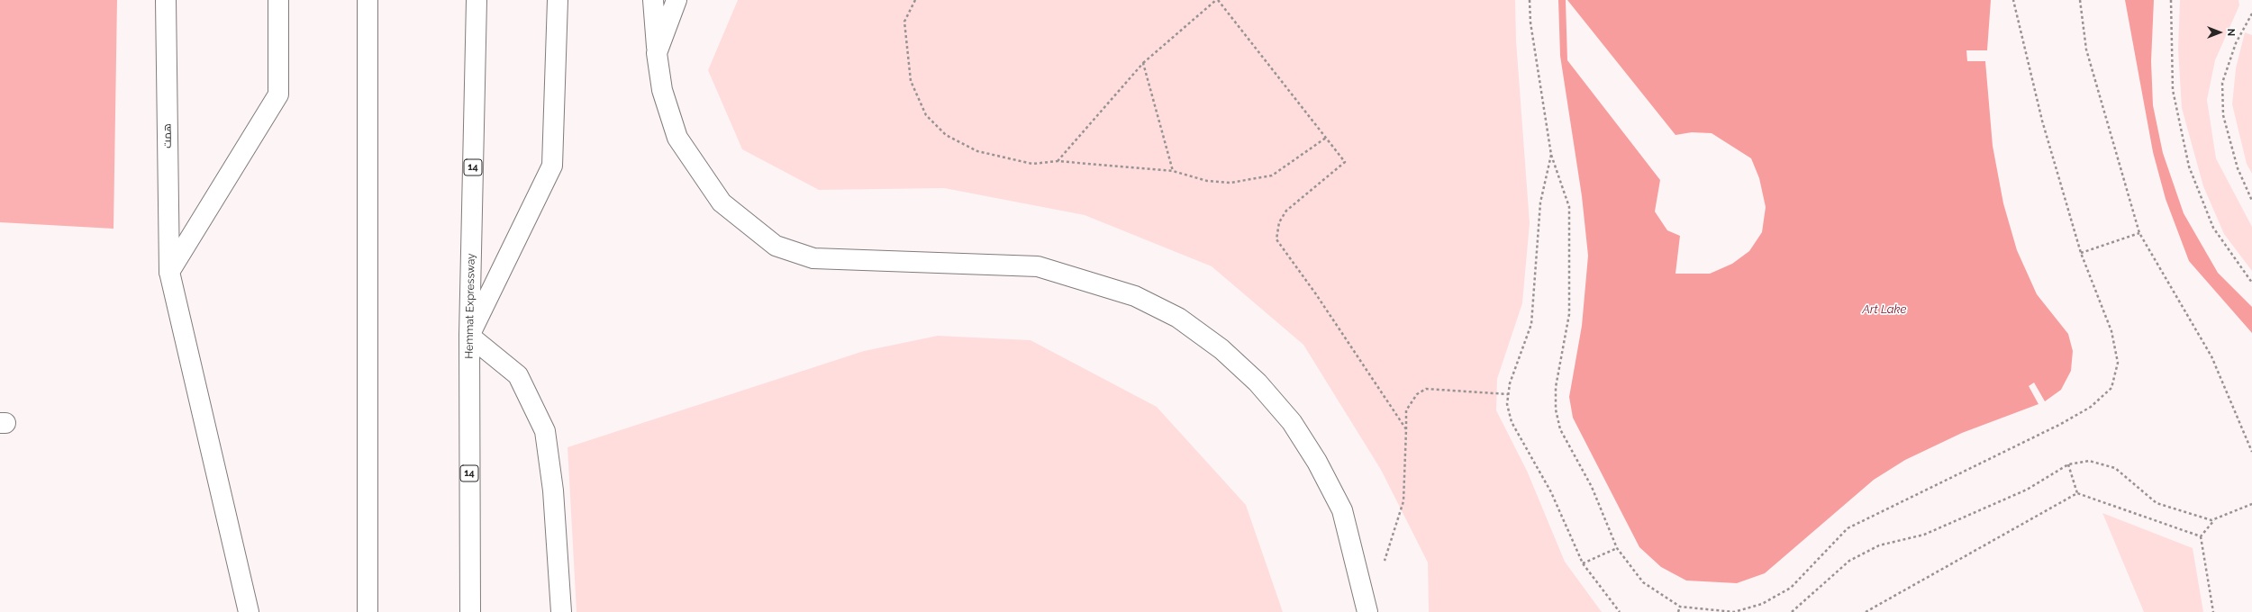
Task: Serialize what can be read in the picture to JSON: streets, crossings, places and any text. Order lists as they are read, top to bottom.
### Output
{
  "streets": {
    "main road": ["همت", "14", "Hemmat Expressway"]
  },
  "water": ["Art Lake"],
  "north": "right"
}
